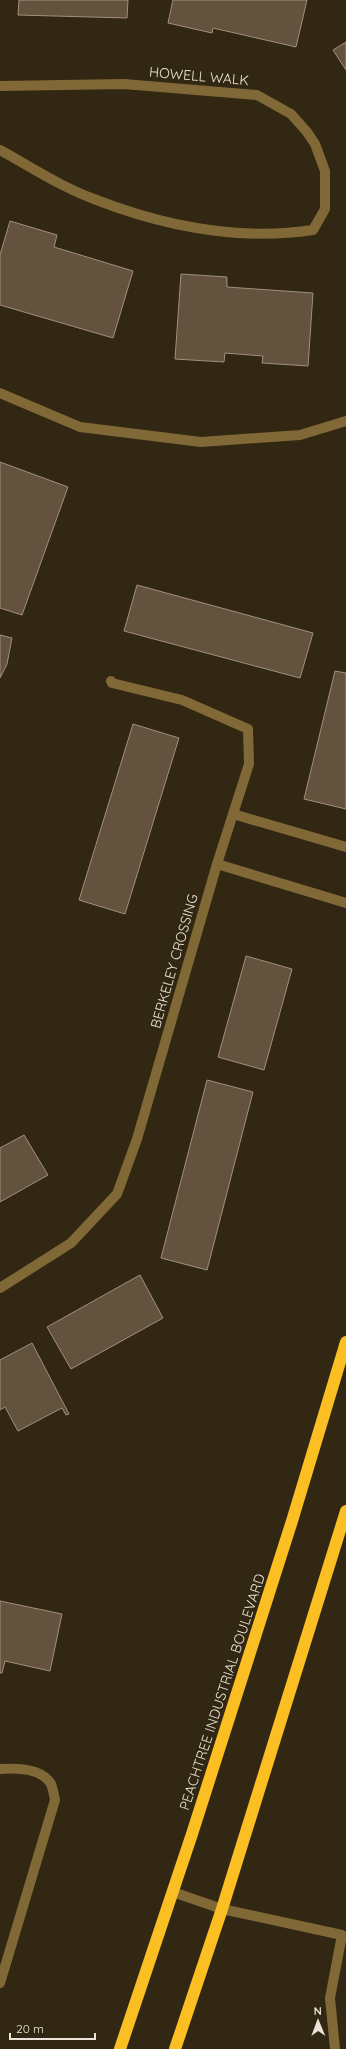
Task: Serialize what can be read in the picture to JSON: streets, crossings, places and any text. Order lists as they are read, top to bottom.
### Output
{
  "streets": {
    "highway": ["PEACHTREE INDUSTRIAL BOULEVARD"],
    "street": ["HOWELL WALK", "BERKELEY CROSSING"]
  },
  "scale_bar": "20 m",
  "north": "top"
}
